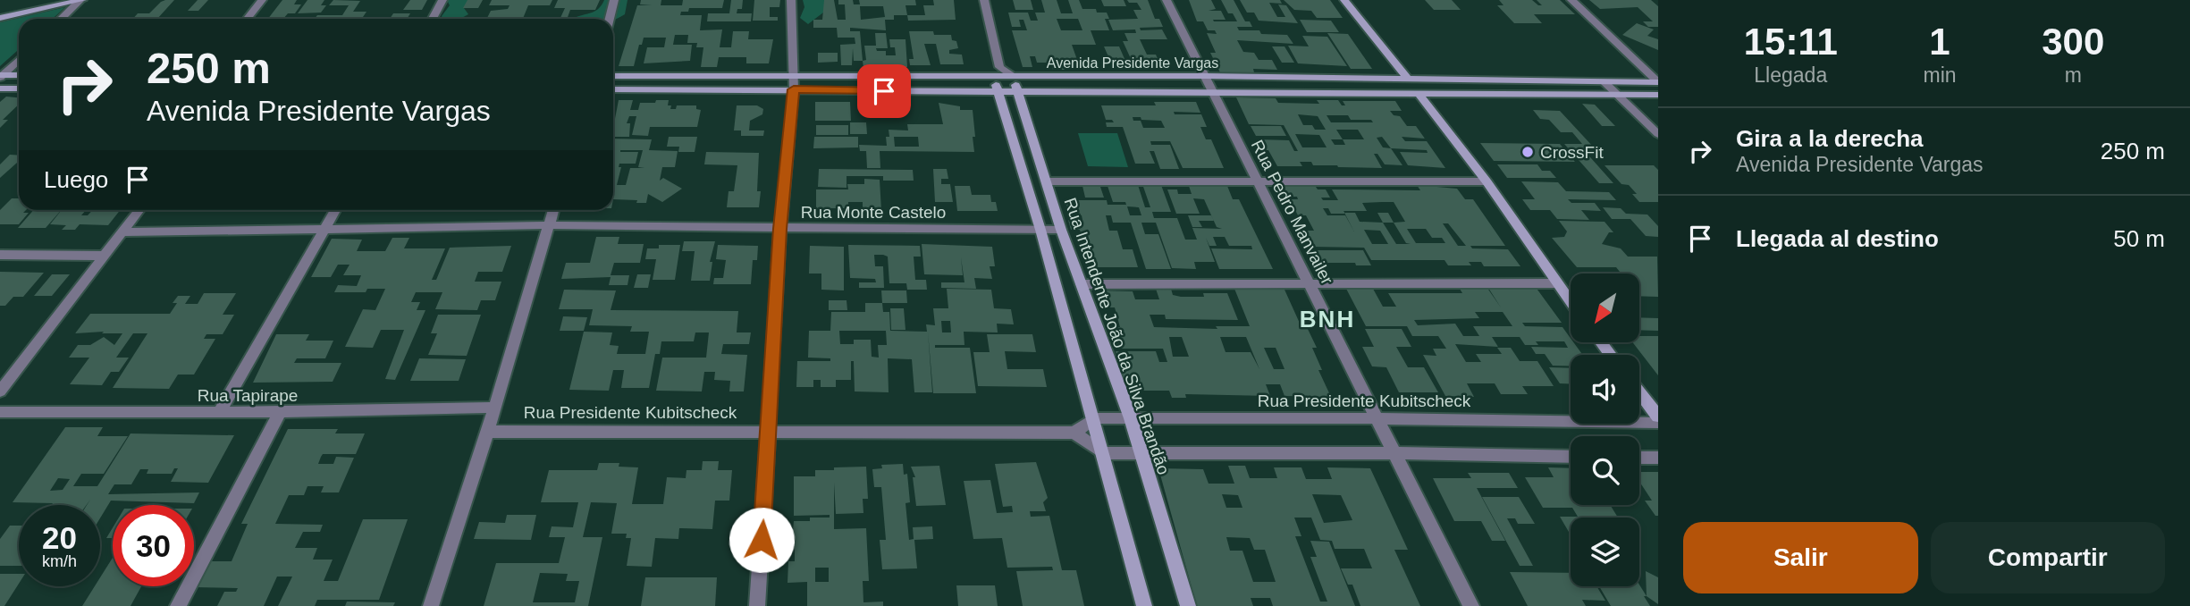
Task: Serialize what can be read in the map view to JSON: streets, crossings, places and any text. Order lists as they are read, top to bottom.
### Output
{
  "streets": {
    "main road": ["Avenida Presidente Vargas", "Rua Intendente João da Silva Brandão"],
    "street": [
      "Rua Monte Castelo",
      "Rua Pedro Manvailer",
      "Rua Tapirape",
      "Rua Presidente Kubitscheck"
    ]
  },
  "crossings": [
    ["Avenida Presidente Vargas", "Rua Pedro Manvailer"],
    ["Avenida Presidente Vargas", "Rua Intendente João da Silva Brandão"],
    ["Rua Monte Castelo", "Rua Intendente João da Silva Brandão"],
    ["Rua Pedro Manvailer", "Rua Presidente Kubitscheck"],
    ["Rua Intendente João da Silva Brandão", "Rua Presidente Kubitscheck"]
  ],
  "districts": ["BNH"],
  "places": ["CrossFit"],
  "north": "bottom left",
  "page": {
    "eta": [
      "15:11",
      "Llegada",
      "1",
      "min",
      "300",
      "m"
    ],
    "turn": ["250 m", "Avenida Presidente Vargas"],
    "list": [
      {
        "name": "Gira a la derecha",
        "note": "Avenida Presidente Vargas",
        "value": "250 m"
      },
      {
        "name": "Llegada al destino",
        "value": "50 m"
      }
    ],
    "then": "Luego",
    "speed": "20 km/h",
    "limit": "30",
    "buttons": ["Salir", "Compartir"]
  }
}
